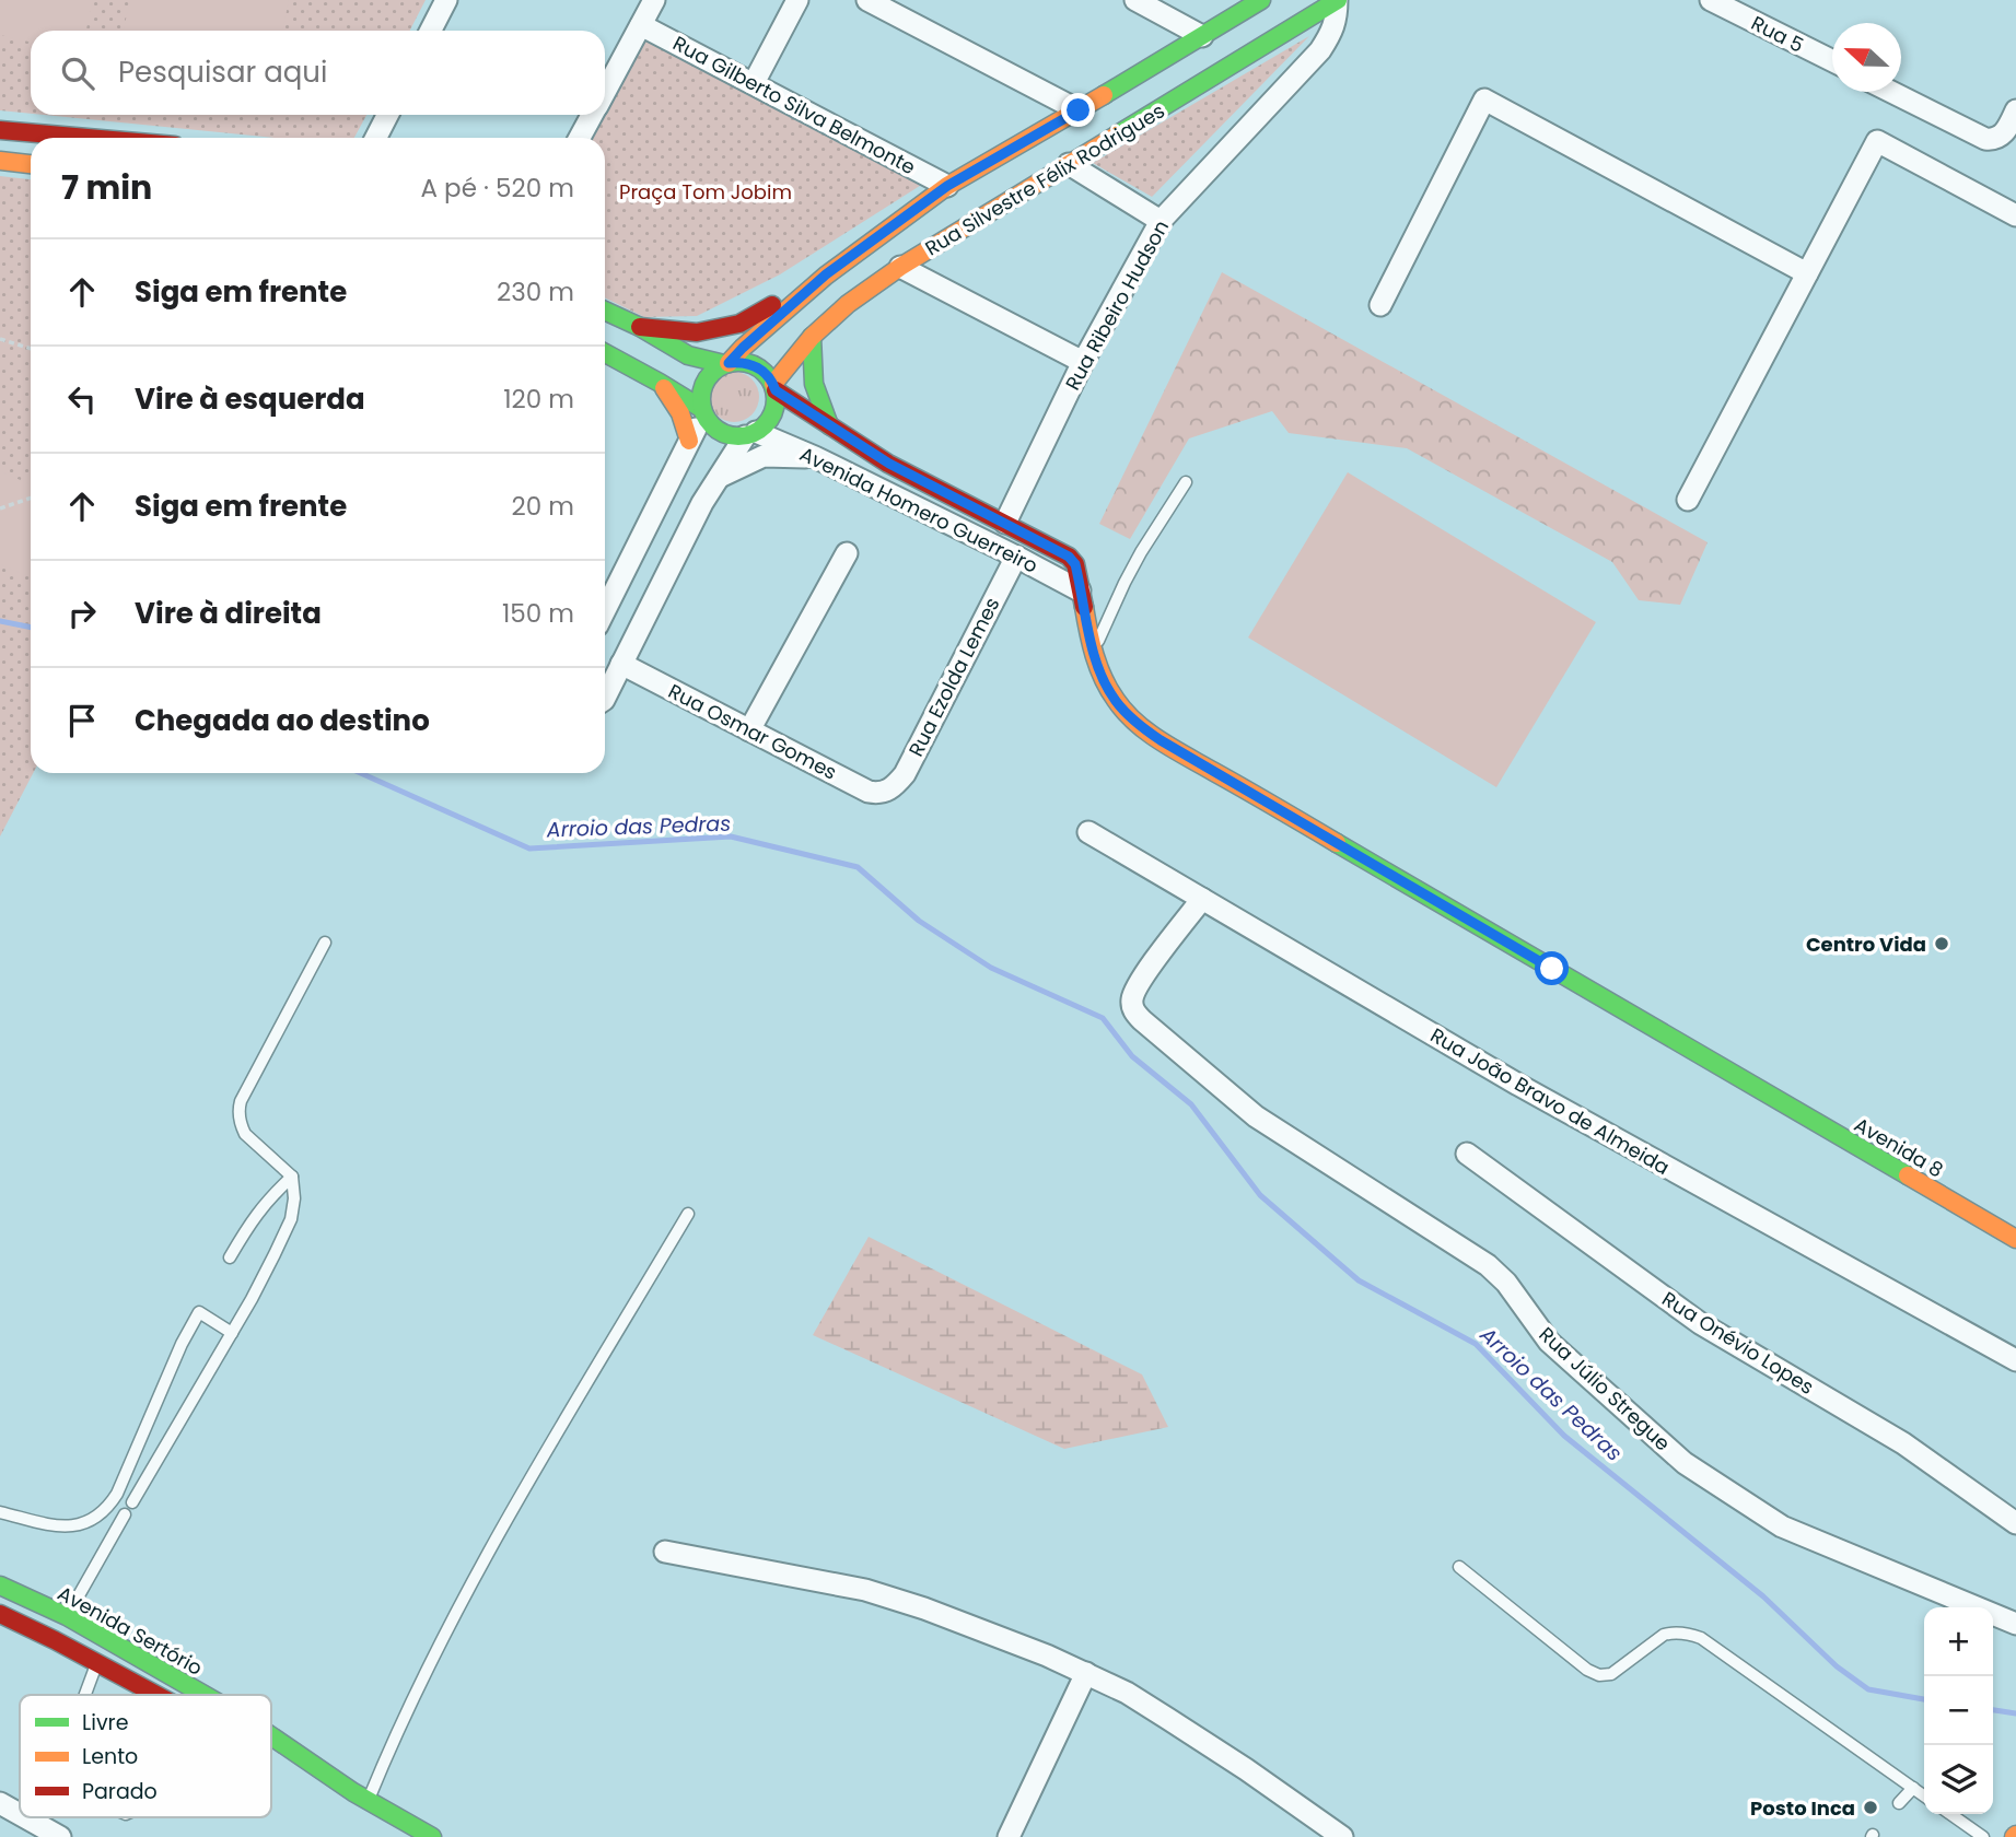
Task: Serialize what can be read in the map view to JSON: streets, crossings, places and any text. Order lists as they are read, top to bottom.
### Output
{
  "streets": {
    "street": [
      "Rua 5",
      "Rua Gilberto Silva Belmonte",
      "Rua Silvestre Félix Rodrigues",
      "Rua Ribeiro Hudson",
      "Avenida Homero Guerreiro",
      "Rua Ezolda Lemes",
      "Rua Osmar Gomes",
      "Rua João Bravo de Almeida",
      "Avenida 8",
      "Rua Onévio Lopes",
      "Rua Júlio Stregue",
      "Avenida Sertório"
    ]
  },
  "crossings": [
    ["Rua Gilberto Silva Belmonte", "Rua Silvestre Félix Rodrigues"],
    ["Rua Silvestre Félix Rodrigues", "Rua Ribeiro Hudson"],
    ["Rua Silvestre Félix Rodrigues", "Avenida Homero Guerreiro"],
    ["Rua Ribeiro Hudson", "Avenida Homero Guerreiro"],
    ["Avenida Homero Guerreiro", "Rua Ezolda Lemes"],
    ["Avenida Homero Guerreiro", "Avenida 8"],
    ["Rua Ezolda Lemes", "Rua Osmar Gomes"],
    ["Rua João Bravo de Almeida", "Rua Júlio Stregue"]
  ],
  "water": ["Arroio das Pedras"],
  "parks": ["Praça Tom Jobim"],
  "places": ["Centro Vida", "Posto Inca"],
  "legend": ["Livre", "Lento", "Parado"],
  "north": "left",
  "page": {
    "search": "Pesquisar aqui",
    "heading": ["7 min", "A pé · 520 m"],
    "list": [
      ["Siga em frente", "230 m"],
      ["Vire à esquerda", "120 m"],
      ["Siga em frente", "20 m"],
      ["Vire à direita", "150 m"],
      "Chegada ao destino"
    ],
    "map_buttons": ["+", "−"]
  }
}
